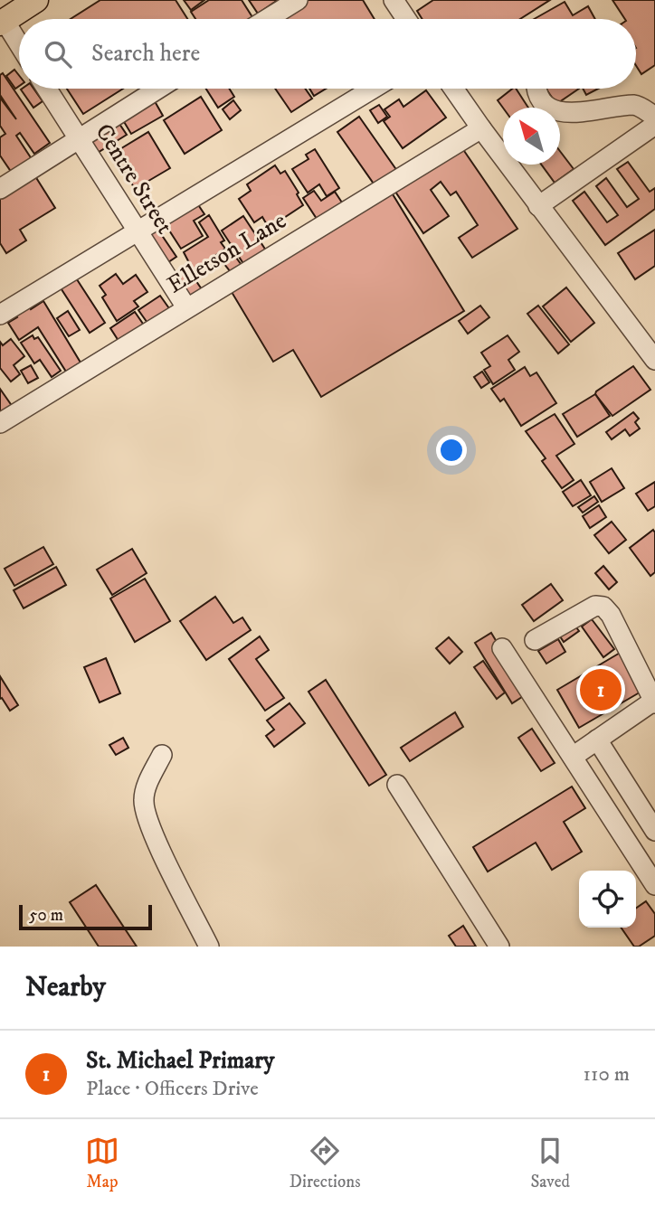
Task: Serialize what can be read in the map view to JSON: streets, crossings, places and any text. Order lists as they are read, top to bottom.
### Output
{
  "streets": {
    "street": ["Centre Street", "Elletson Lane"]
  },
  "crossings": [
    ["Centre Street", "Elletson Lane"]
  ],
  "scale_bar": "50 m",
  "north": "top left",
  "page": {
    "search": "Search here",
    "pins": "1",
    "scale": "50 m",
    "heading": "Nearby",
    "list": [
      {
        "mark": "1",
        "name": "St. Michael Primary",
        "note": "Place · Officers Drive",
        "value": "110 m"
      }
    ],
    "nav": ["Map", "Directions", "Saved"]
  }
}
